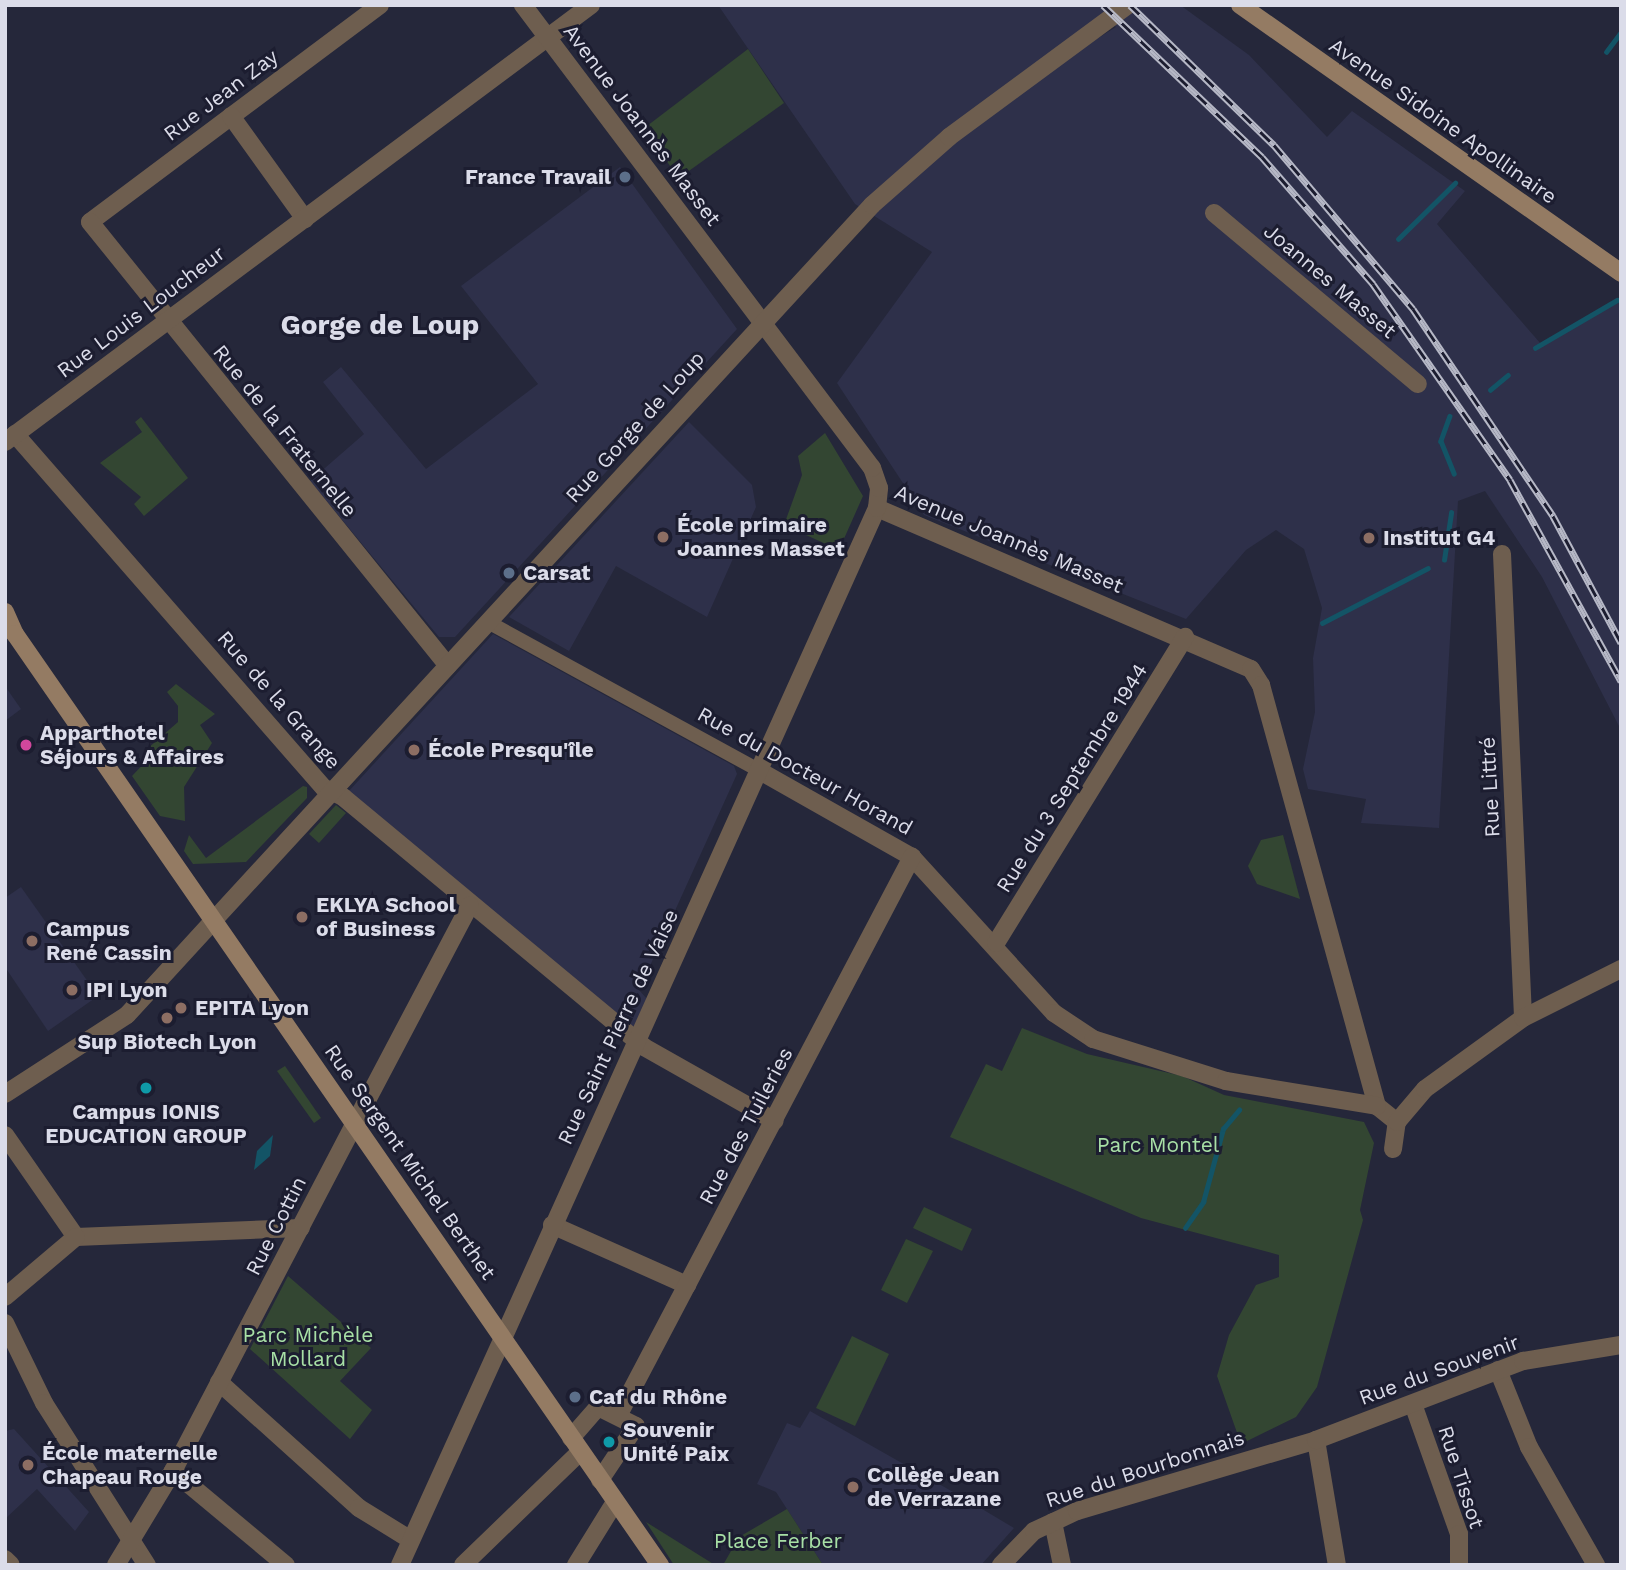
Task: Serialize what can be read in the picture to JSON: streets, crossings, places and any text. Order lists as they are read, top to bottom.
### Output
{
  "streets": {
    "main road": ["Avenue Sidoine Apollinaire", "Rue Sergent Michel Berthet"],
    "street": [
      "Rue Jean Zay",
      "Avenue Joannès Masset",
      "Joannes Masset",
      "Rue Louis Loucheur",
      "Rue Gorge de Loup",
      "Rue de la Fraternelle",
      "Rue de la Grange",
      "Rue du Docteur Horand",
      "Rue du 3 Septembre 1944",
      "Rue Littré",
      "Rue Saint Pierre de Vaise",
      "Rue des Tuileries",
      "Rue Cottin",
      "Rue du Souvenir",
      "Rue du Bourbonnais",
      "Rue Tissot"
    ]
  },
  "crossings": [
    ["Rue Jean Zay", "Rue de la Fraternelle"],
    ["Avenue Joannès Masset", "Rue Louis Loucheur"],
    ["Avenue Joannès Masset", "Rue Gorge de Loup"],
    ["Avenue Joannès Masset", "Rue du Docteur Horand"],
    ["Avenue Joannès Masset", "Rue du 3 Septembre 1944"],
    ["Avenue Joannès Masset", "Rue Saint Pierre de Vaise"],
    ["Rue Louis Loucheur", "Rue de la Fraternelle"],
    ["Rue Louis Loucheur", "Rue de la Grange"],
    ["Rue Gorge de Loup", "Rue de la Fraternelle"],
    ["Rue Gorge de Loup", "Rue de la Grange"],
    ["Rue Gorge de Loup", "Rue du Docteur Horand"],
    ["Rue Gorge de Loup", "Rue Sergent Michel Berthet"],
    ["Rue de la Grange", "Rue Saint Pierre de Vaise"],
    ["Rue de la Grange", "Rue des Tuileries"],
    ["Rue de la Grange", "Rue Cottin"],
    ["Rue du Docteur Horand", "Rue du 3 Septembre 1944"],
    ["Rue du Docteur Horand", "Rue Saint Pierre de Vaise"],
    ["Rue du Docteur Horand", "Rue des Tuileries"],
    ["Rue Saint Pierre de Vaise", "Rue Sergent Michel Berthet"],
    ["Rue Sergent Michel Berthet", "Rue Cottin"],
    ["Rue du Souvenir", "Rue du Bourbonnais"],
    ["Rue du Souvenir", "Rue Tissot"]
  ],
  "districts": ["Gorge de Loup"],
  "parks": ["Parc Montel", "Parc Michèle Mollard", "Place Ferber"],
  "places": [
    "France Travail",
    "École primaire Joannes Masset",
    "Institut G4",
    "Carsat",
    "Apparthotel Séjours & Affaires",
    "École Presqu'île",
    "EKLYA School of Business",
    "Campus René Cassin",
    "IPI Lyon",
    "EPITA Lyon",
    "Sup Biotech Lyon",
    "Campus IONIS EDUCATION GROUP",
    "Caf du Rhône",
    "Souvenir Unité Paix",
    "École maternelle Chapeau Rouge",
    "Collège Jean de Verrazane"
  ]
}
